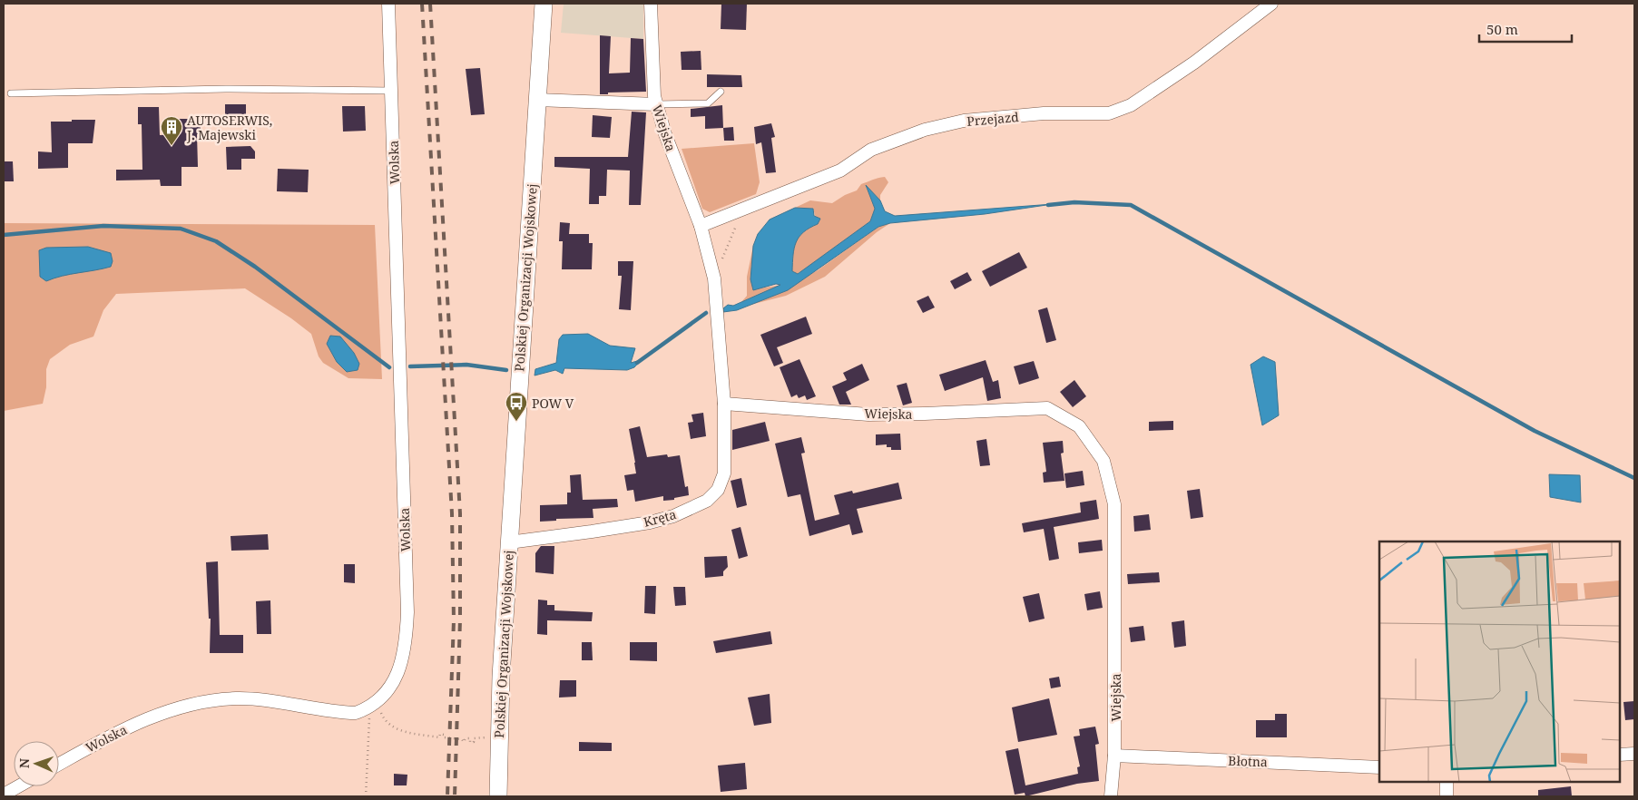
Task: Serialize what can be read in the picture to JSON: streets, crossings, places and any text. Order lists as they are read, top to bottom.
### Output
{
  "streets": {
    "main road": ["Polskiej Organizacji Wojskowej"],
    "street": [
      "Przejazd",
      "Wiejska",
      "Wolska",
      "Kręta",
      "Błotna"
    ]
  },
  "crossings": [
    ["Przejazd", "Wiejska"],
    ["Wiejska", "Kręta"],
    ["Wiejska", "Błotna"],
    ["Polskiej Organizacji Wojskowej", "Kręta"]
  ],
  "places": {
    "building": ["AUTOSERWIS, J. Majewski"],
    "bus stop": ["POW V"]
  },
  "scale_bar": "50 m",
  "north": "left"
}
